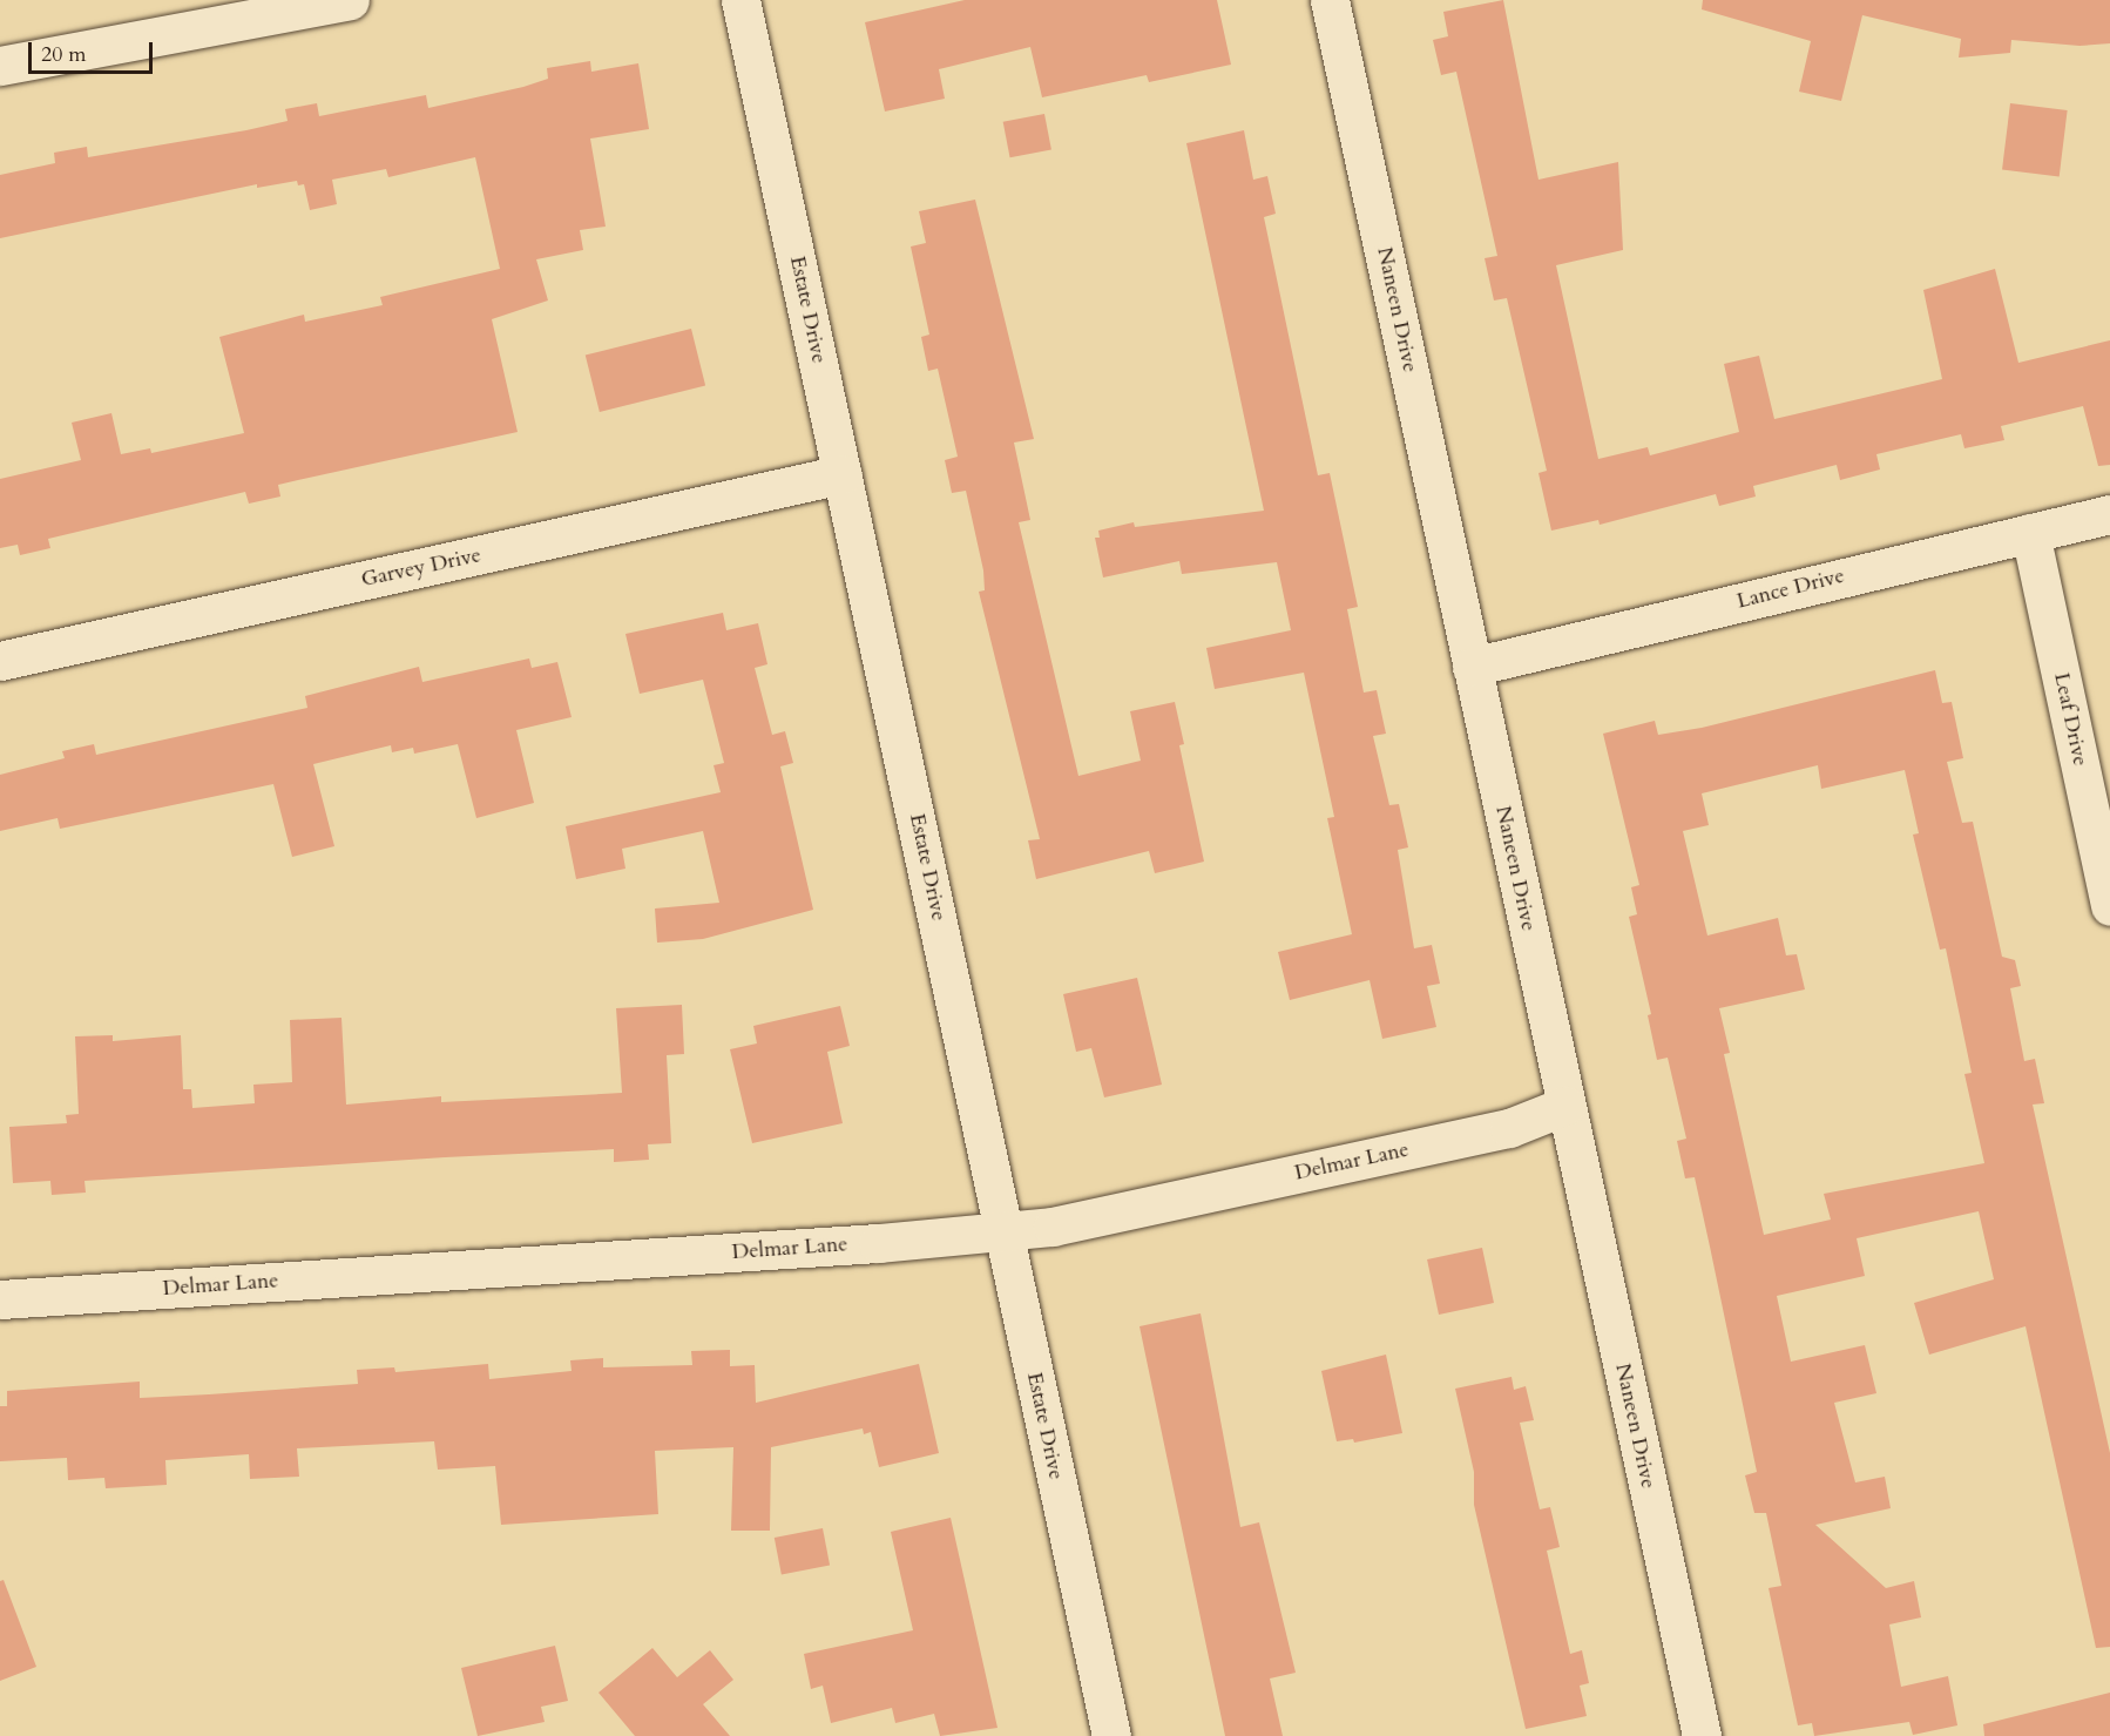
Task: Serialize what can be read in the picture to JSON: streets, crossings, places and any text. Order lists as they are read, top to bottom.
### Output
{
  "streets": {
    "street": [
      "Estate Drive",
      "Naneen Drive",
      "Garvey Drive",
      "Lance Drive",
      "Leaf Drive",
      "Delmar Lane"
    ]
  },
  "crossings": [
    ["Estate Drive", "Garvey Drive"],
    ["Estate Drive", "Delmar Lane"],
    ["Naneen Drive", "Lance Drive"],
    ["Naneen Drive", "Delmar Lane"],
    ["Lance Drive", "Leaf Drive"]
  ],
  "scale_bar": "20 m"
}
